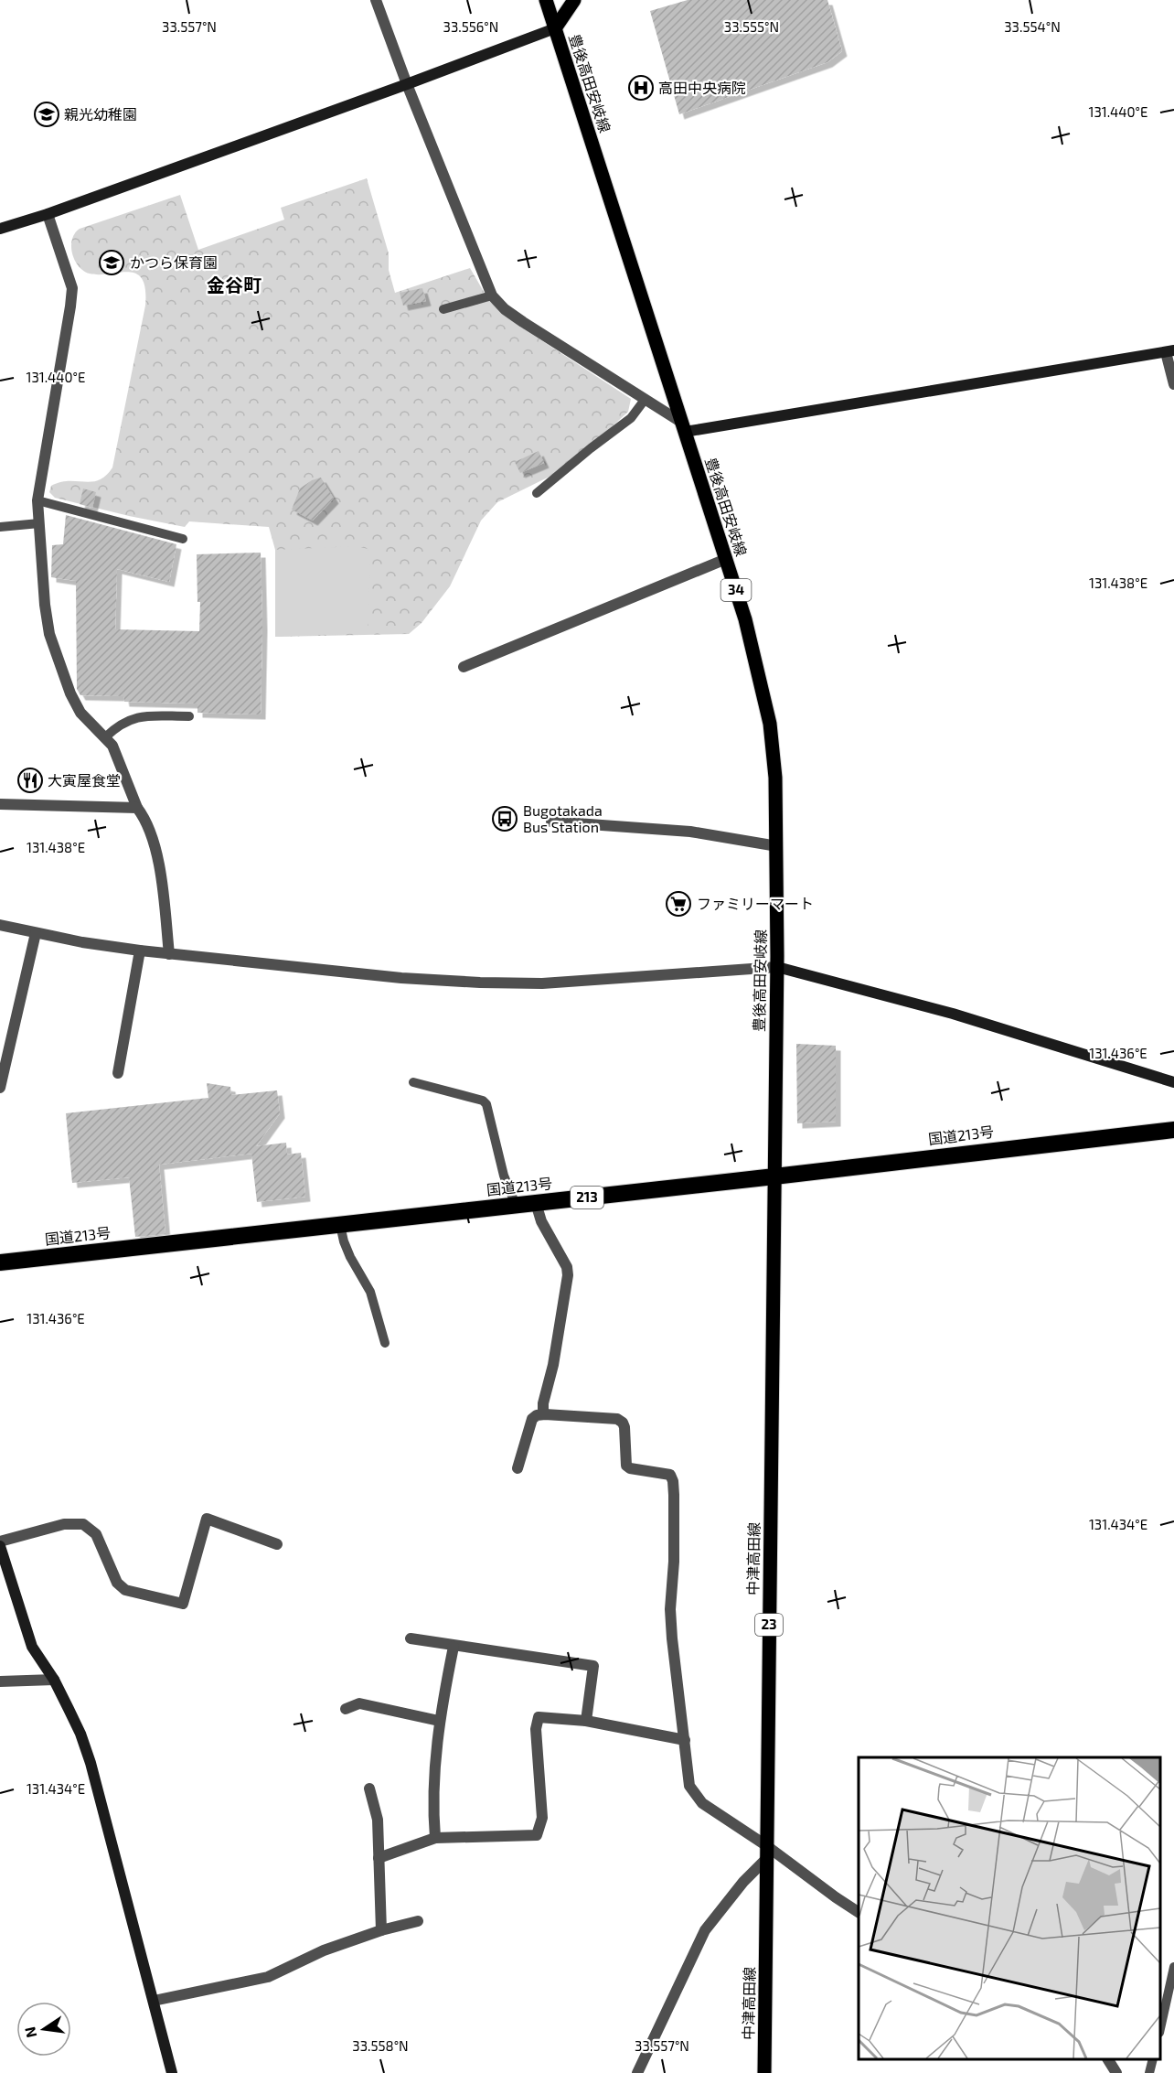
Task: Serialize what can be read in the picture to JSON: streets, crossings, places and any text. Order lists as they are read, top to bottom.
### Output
{
  "streets": {
    "highway": ["国道213号", "213"],
    "main road": [
      "豊後高田安岐線",
      "34",
      "中津高田線",
      "23"
    ]
  },
  "crossings": [
    ["豊後高田安岐線", "国道213号"],
    ["豊後高田安岐線", "中津高田線"],
    ["国道213号", "中津高田線"]
  ],
  "districts": ["金谷町"],
  "places": {
    "hospital": ["高田中央病院"],
    "school or university": ["親光幼稚園", "かつら保育園"],
    "restaurant": ["大寅屋食堂"],
    "bus stop": ["Bugotakada Bus Station"],
    "supermarket": ["ファミリーマート"]
  },
  "north": "left",
  "coordinates": [
    "33.557°N",
    "33.556°N",
    "33.555°N",
    "33.554°N",
    "131.440°E",
    "131.438°E",
    "131.436°E",
    "131.434°E",
    "33.558°N"
  ]
}
